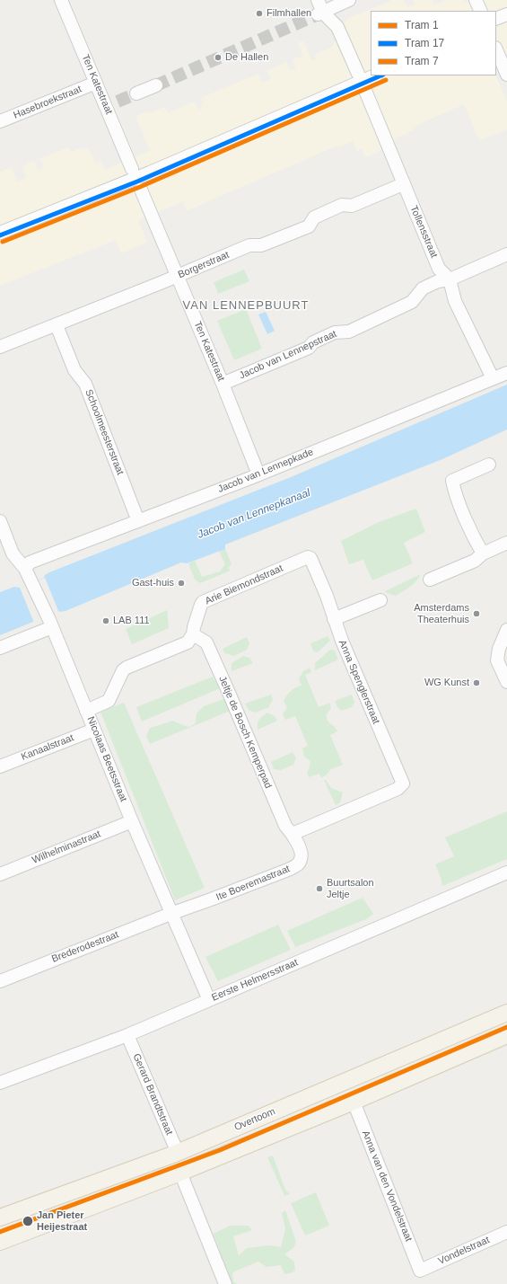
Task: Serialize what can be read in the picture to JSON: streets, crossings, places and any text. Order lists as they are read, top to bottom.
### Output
{
  "streets": {
    "main road": ["Overtoom"],
    "street": [
      "Ten Katestraat",
      "Hasebroekstraat",
      "Tollensstraat",
      "Borgerstraat",
      "Jacob van Lennepstraat",
      "Schoolmeesterstraat",
      "Jacob van Lennepkade",
      "Arie Biemondstraat",
      "Anna Spenglerstraat",
      "Jeltje de Bosch Kemperpad",
      "Kanaalstraat",
      "Nicolaas Beetsstraat",
      "Wilhelminastraat",
      "Ite Boeremastraat",
      "Brederodestraat",
      "Eerste Helmersstraat",
      "Gerard Brandtstraat",
      "Anna van den Vondelstraat",
      "Vondelstraat"
    ]
  },
  "crossings": [
    ["Ten Katestraat", "Hasebroekstraat"],
    ["Ten Katestraat", "Borgerstraat"],
    ["Ten Katestraat", "Jacob van Lennepstraat"],
    ["Ten Katestraat", "Jacob van Lennepkade"],
    ["Tollensstraat", "Borgerstraat"],
    ["Tollensstraat", "Jacob van Lennepstraat"],
    ["Tollensstraat", "Jacob van Lennepkade"],
    ["Borgerstraat", "Schoolmeesterstraat"],
    ["Schoolmeesterstraat", "Jacob van Lennepkade"],
    ["Jacob van Lennepkade", "Nicolaas Beetsstraat"],
    ["Arie Biemondstraat", "Anna Spenglerstraat"],
    ["Arie Biemondstraat", "Jeltje de Bosch Kemperpad"],
    ["Anna Spenglerstraat", "Jeltje de Bosch Kemperpad"],
    ["Anna Spenglerstraat", "Ite Boeremastraat"],
    ["Jeltje de Bosch Kemperpad", "Ite Boeremastraat"],
    ["Kanaalstraat", "Nicolaas Beetsstraat"],
    ["Nicolaas Beetsstraat", "Wilhelminastraat"],
    ["Nicolaas Beetsstraat", "Ite Boeremastraat"],
    ["Nicolaas Beetsstraat", "Brederodestraat"],
    ["Nicolaas Beetsstraat", "Eerste Helmersstraat"],
    ["Ite Boeremastraat", "Brederodestraat"],
    ["Eerste Helmersstraat", "Gerard Brandtstraat"],
    ["Gerard Brandtstraat", "Overtoom"],
    ["Overtoom", "Anna van den Vondelstraat"],
    ["Anna van den Vondelstraat", "Vondelstraat"]
  ],
  "districts": ["VAN LENNEPBUURT"],
  "water": ["Jacob van Lennepkanaal"],
  "places": [
    "Filmhallen",
    "De Hallen",
    "Gast-huis",
    "Amsterdams Theaterhuis",
    "LAB 111",
    "WG Kunst",
    "Buurtsalon Jeltje",
    "Jan Pieter Heijestraat"
  ],
  "lines": ["tram line 17", "tram line 7", "tram line 1"],
  "legend": ["Tram 1", "Tram 17", "Tram 7"]
}
